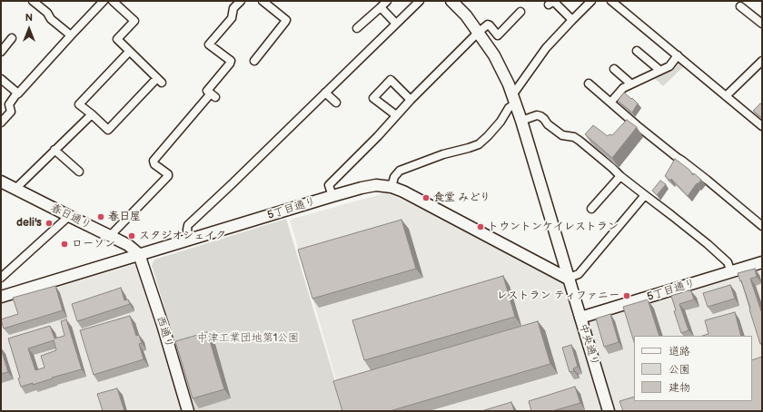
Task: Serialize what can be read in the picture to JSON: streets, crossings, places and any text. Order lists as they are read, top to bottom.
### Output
{
  "streets": {
    "street": [
      "5丁目通り",
      "春日通り",
      "西通り",
      "中央通り"
    ]
  },
  "crossings": [
    ["5丁目通り", "春日通り"],
    ["5丁目通り", "西通り"],
    ["5丁目通り", "中央通り"],
    ["春日通り", "西通り"]
  ],
  "parks": ["中津工業団地第1公園"],
  "places": [
    "食堂 みどり",
    "春日屋",
    "deli's",
    "トウントンケイレストラン",
    "スタジオシェイク",
    "ローソン",
    "レストラン ティファニー"
  ],
  "legend": ["道路", "公園", "建物"],
  "north": "top"
}
